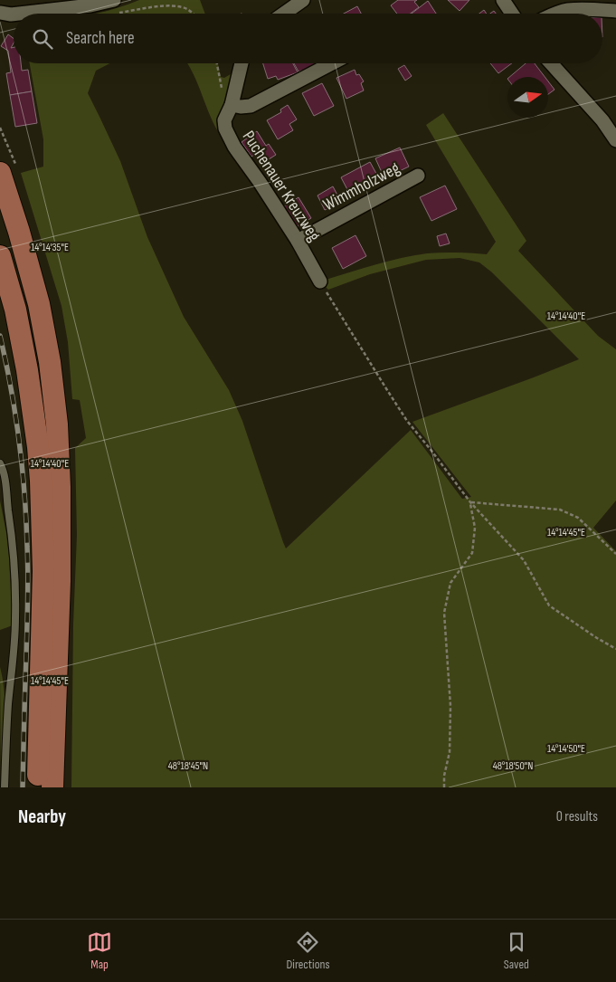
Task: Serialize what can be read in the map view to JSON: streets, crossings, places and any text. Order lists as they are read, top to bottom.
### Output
{
  "streets": {
    "street": ["Puchenauer Kreuzweg", "Wimmholzweg"]
  },
  "crossings": [
    ["Puchenauer Kreuzweg", "Wimmholzweg"]
  ],
  "north": "right",
  "page": {
    "search": "Search here",
    "heading": ["Nearby", "0 results"],
    "nav": ["Map", "Directions", "Saved"]
  },
  "coordinates": [
    "14°14'35\"E",
    "14°14'40\"E",
    "14°14'45\"E",
    "14°14'50\"E",
    "48°18'45\"N",
    "48°18'50\"N"
  ]
}
